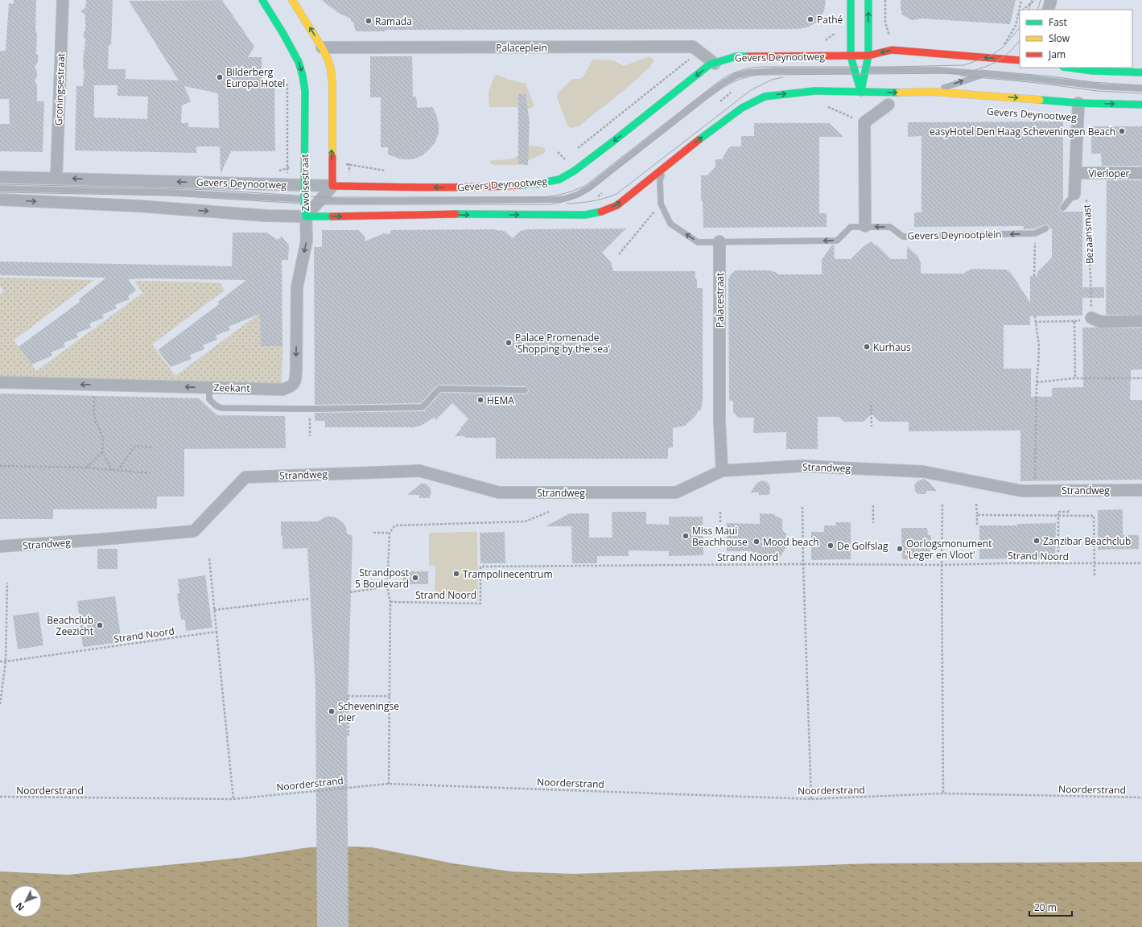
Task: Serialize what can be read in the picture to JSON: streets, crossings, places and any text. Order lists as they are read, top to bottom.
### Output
{
  "streets": {
    "main road": ["Gevers Deynootweg", "Zwolsestraat"],
    "street": [
      "Palaceplein",
      "Groningsestraat",
      "Vierloper",
      "Bezaansmast",
      "Palacestraat",
      "Zeekant",
      "Strandweg"
    ],
    "lane": ["Gevers Deynootplein"],
    "path": ["Strand Noord", "Noorderstrand"]
  },
  "crossings": [
    ["Gevers Deynootweg", "Groningsestraat"],
    ["Gevers Deynootweg", "Zwolsestraat"],
    ["Gevers Deynootweg", "Bezaansmast"],
    ["Gevers Deynootweg", "Zeekant"],
    ["Vierloper", "Bezaansmast"],
    ["Zwolsestraat", "Zeekant"],
    ["Gevers Deynootplein", "Palacestraat"],
    ["Palacestraat", "Strandweg"]
  ],
  "one_way": ["Gevers Deynootplein"],
  "places": [
    "Pathé",
    "Ramada",
    "Bilderberg Europa Hotel",
    "easyHotel Den Haag Scheveningen Beach",
    "Palace Promenade 'Shopping by the sea'",
    "Kurhaus",
    "HEMA",
    "Miss Maui Beachhouse",
    "Zanzibar Beachclub",
    "Mood beach",
    "De Golfslag",
    "Oorlogsmonument 'Leger en Vloot'",
    "Trampolinecentrum",
    "Strandpost 5 Boulevard",
    "Beachclub Zeezicht",
    "Scheveningse pier"
  ],
  "legend": ["Fast", "Slow", "Jam"],
  "scale_bar": "20 m",
  "north": "bottom left"
}
